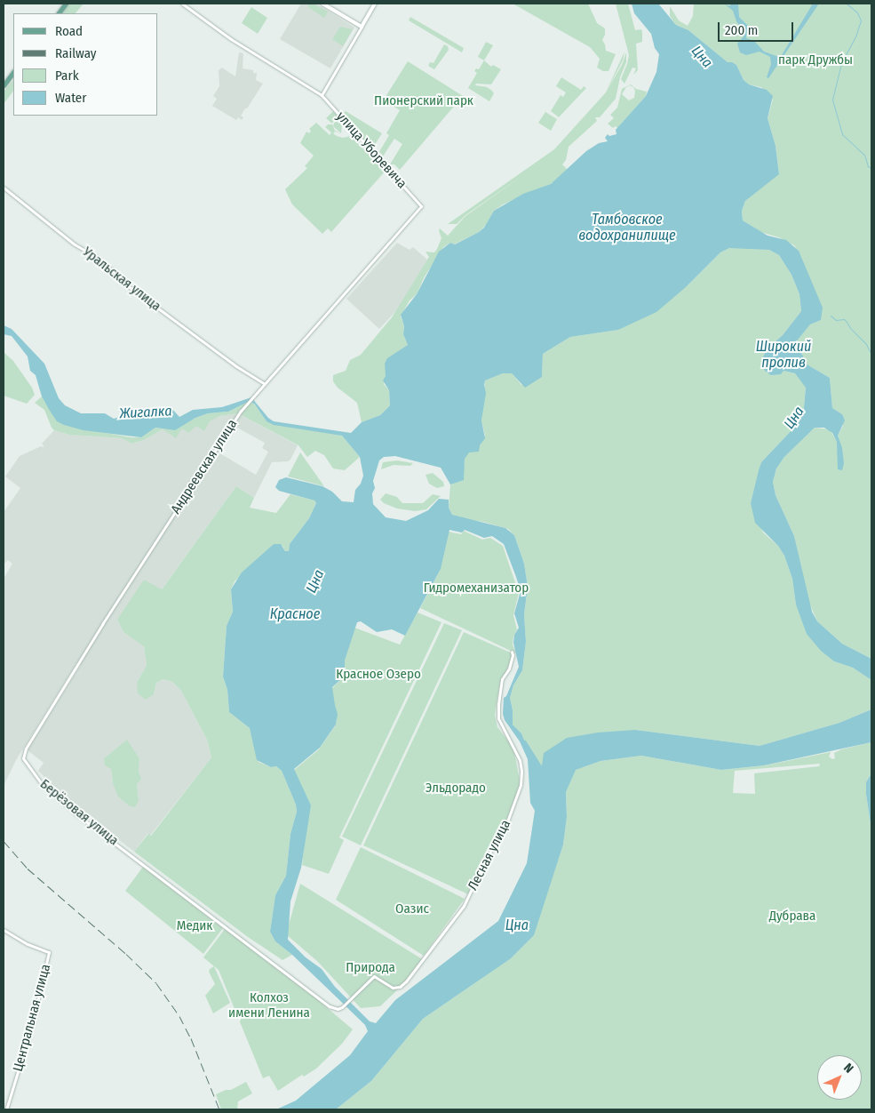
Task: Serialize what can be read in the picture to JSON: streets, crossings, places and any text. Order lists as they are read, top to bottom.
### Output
{
  "streets": {
    "street": [
      "улица Уборевича",
      "Уральская улица",
      "Андреевская улица",
      "Берёзовая улица",
      "Лесная улица",
      "Центральная улица"
    ]
  },
  "crossings": [
    ["улица Уборевича", "Андреевская улица"],
    ["Уральская улица", "Андреевская улица"],
    ["Андреевская улица", "Берёзовая улица"],
    ["Берёзовая улица", "Лесная улица"]
  ],
  "water": [
    "Цна",
    "Тамбовское водохранилище",
    "Широкий пролив",
    "Жигалка",
    "Красное"
  ],
  "parks": [
    "парк Дружбы",
    "Пионерский парк",
    "Гидромеханизатор",
    "Красное Озеро",
    "Эльдорадо",
    "Оазис",
    "Дубрава",
    "Медик",
    "Природа",
    "Колхоз имени Ленина"
  ],
  "legend": [
    "Road",
    "Railway",
    "Park",
    "Water"
  ],
  "scale_bar": "200 m",
  "north": "top right"
}
